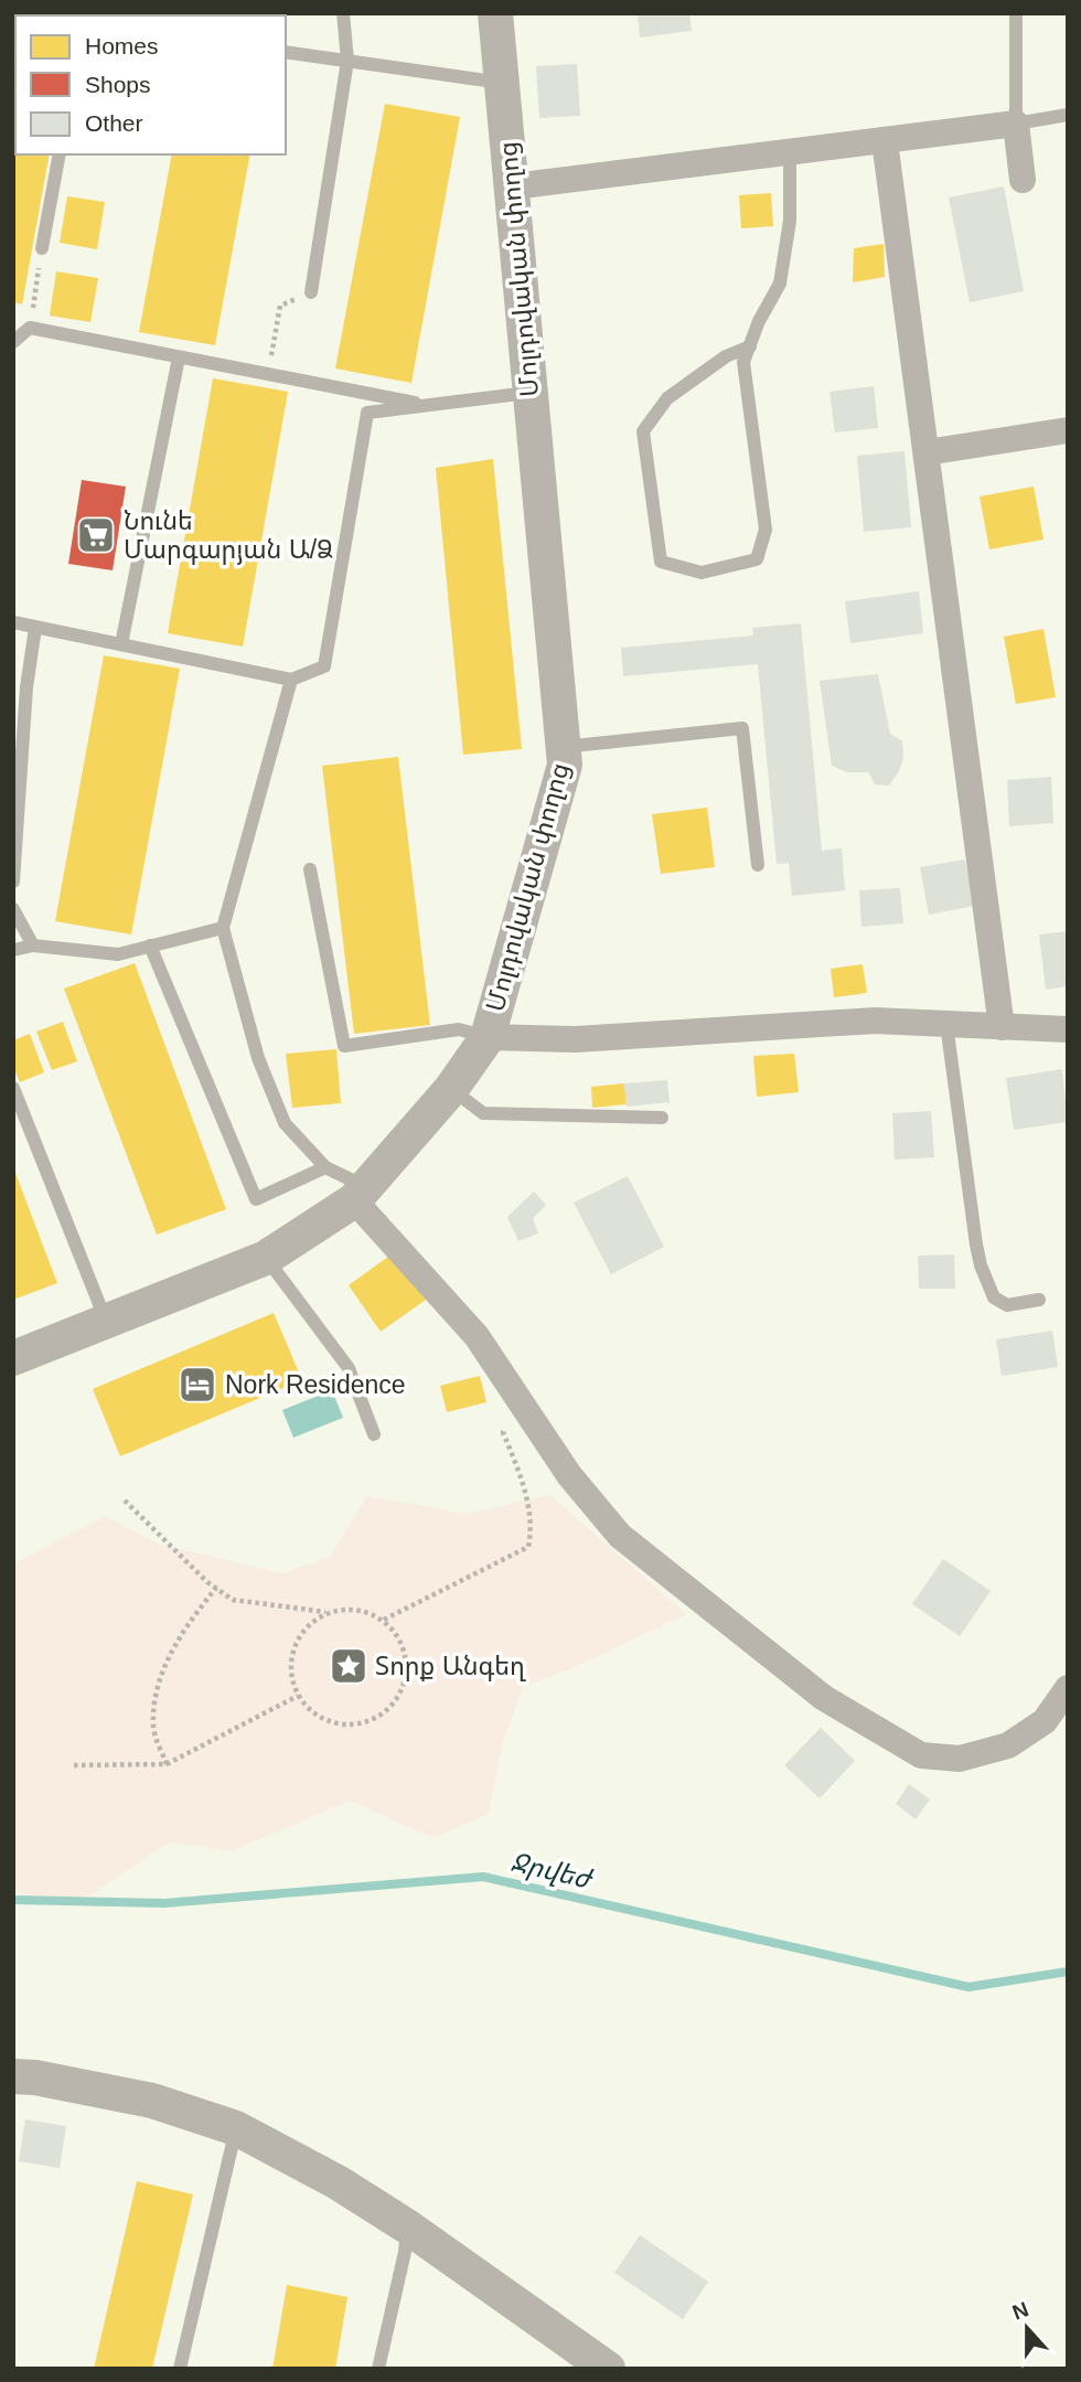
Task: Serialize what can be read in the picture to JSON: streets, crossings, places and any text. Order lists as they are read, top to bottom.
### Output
{
  "streets": {
    "street": ["Մոլդովական փողոց"]
  },
  "water": ["Ջրվեժ"],
  "places": {
    "supermarket": ["Նունե Մարգարյան Ա/Ձ"],
    "hotel": ["Nork Residence"],
    "place": ["Տորք Անգեղ"]
  },
  "legend": ["Homes", "Shops", "Other"],
  "north": "top"
}
